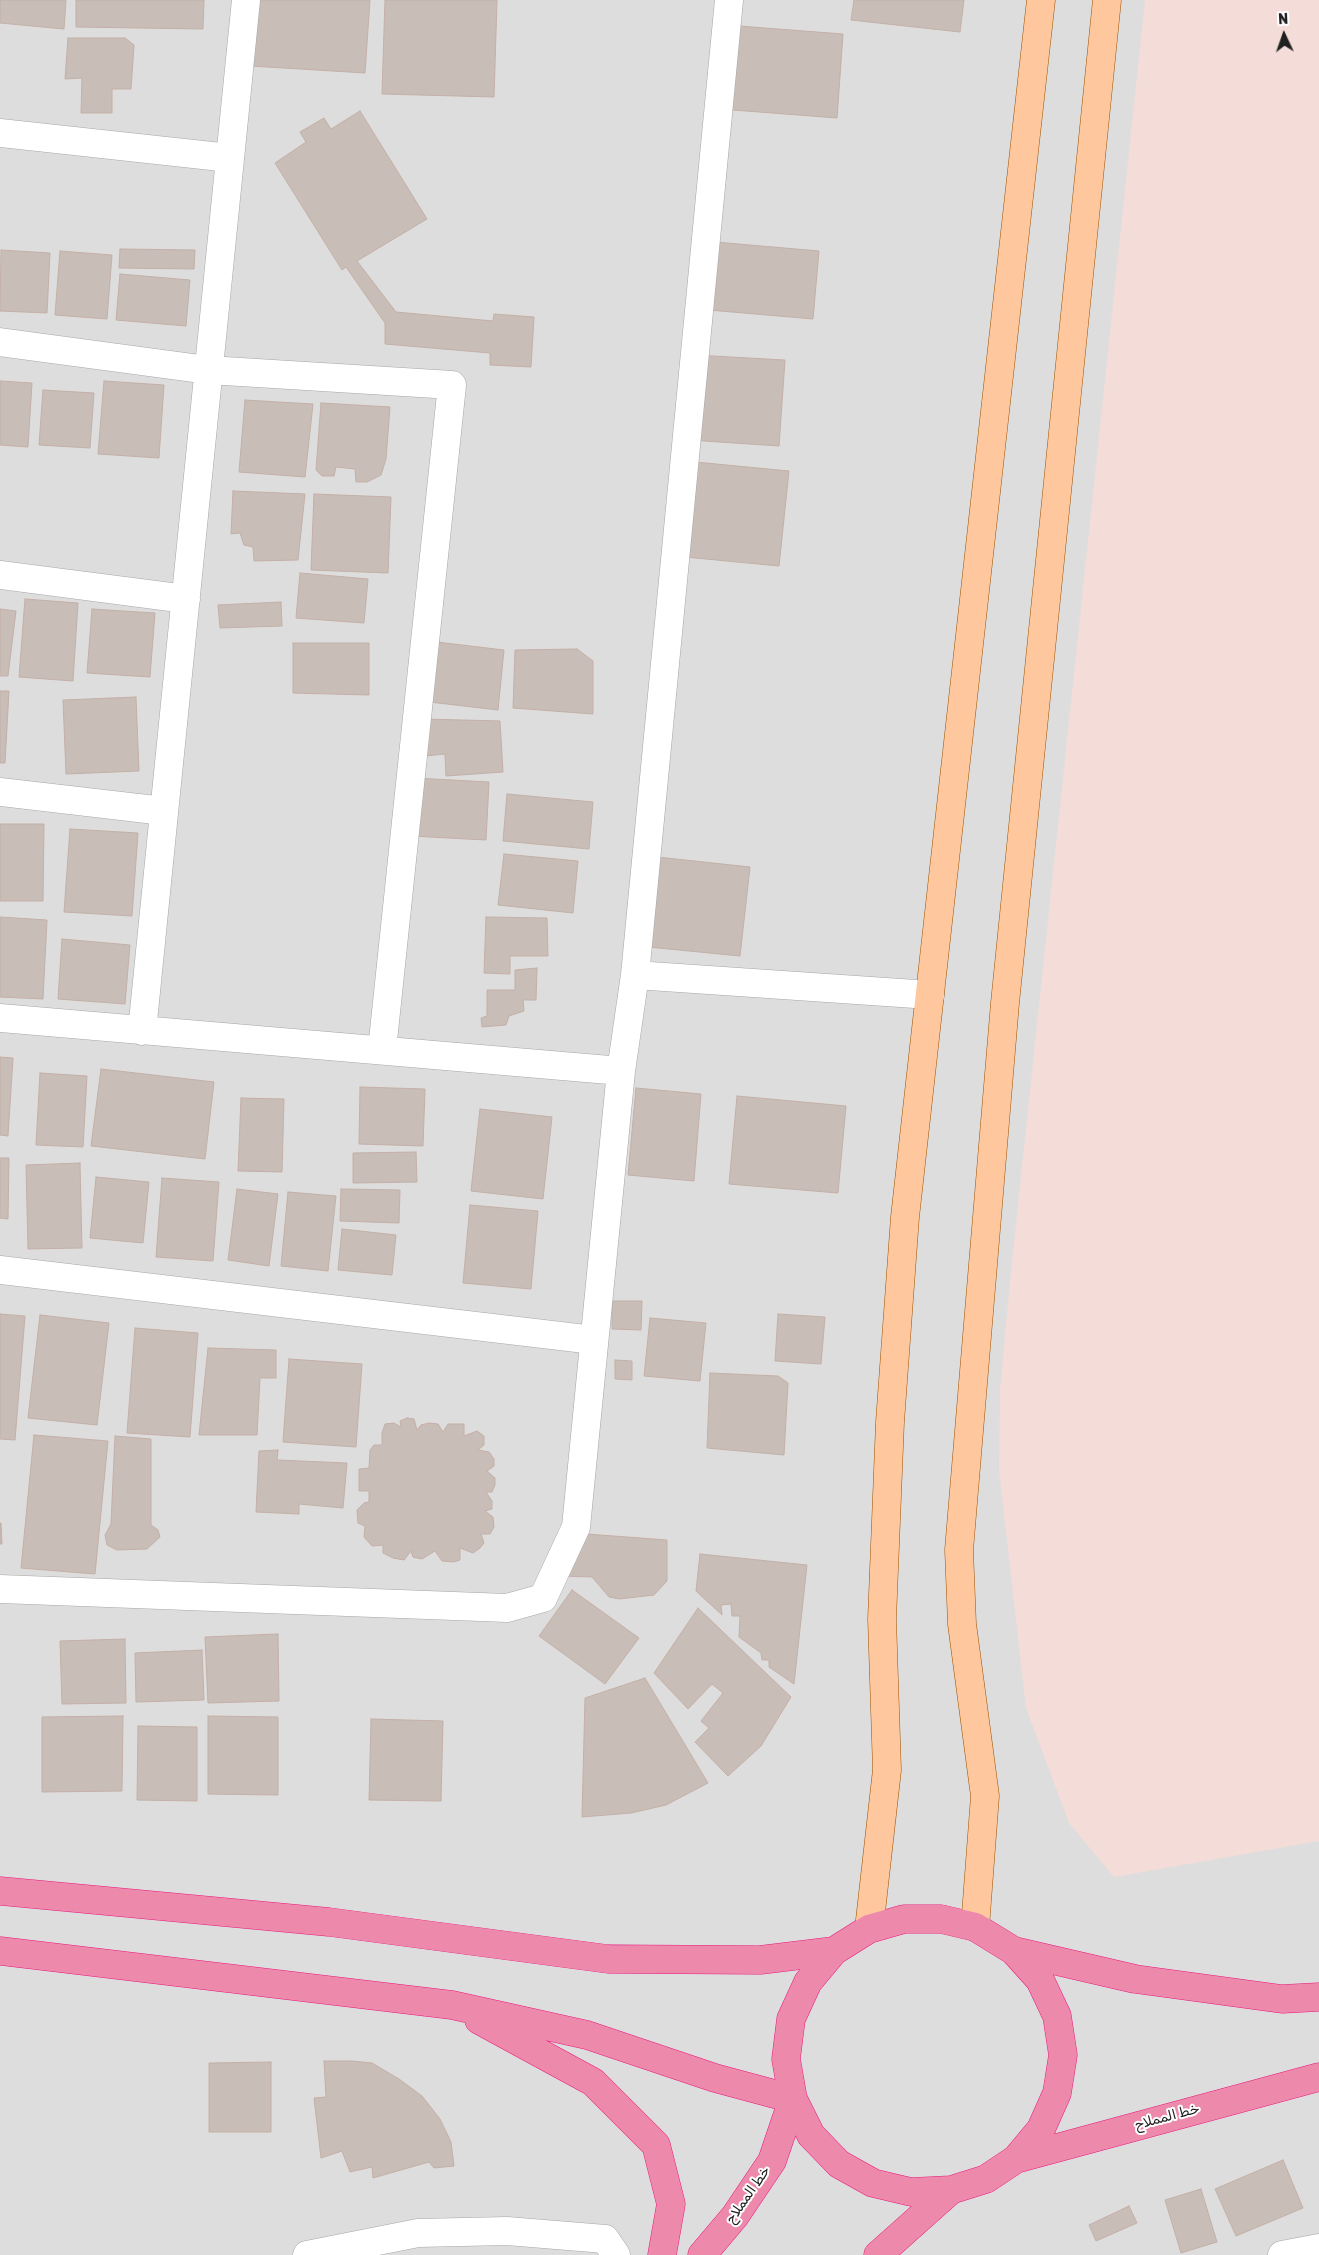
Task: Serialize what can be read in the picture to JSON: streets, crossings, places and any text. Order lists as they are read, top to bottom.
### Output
{
  "streets": {
    "highway": ["خط المملاح"]
  },
  "north": "top"
}
